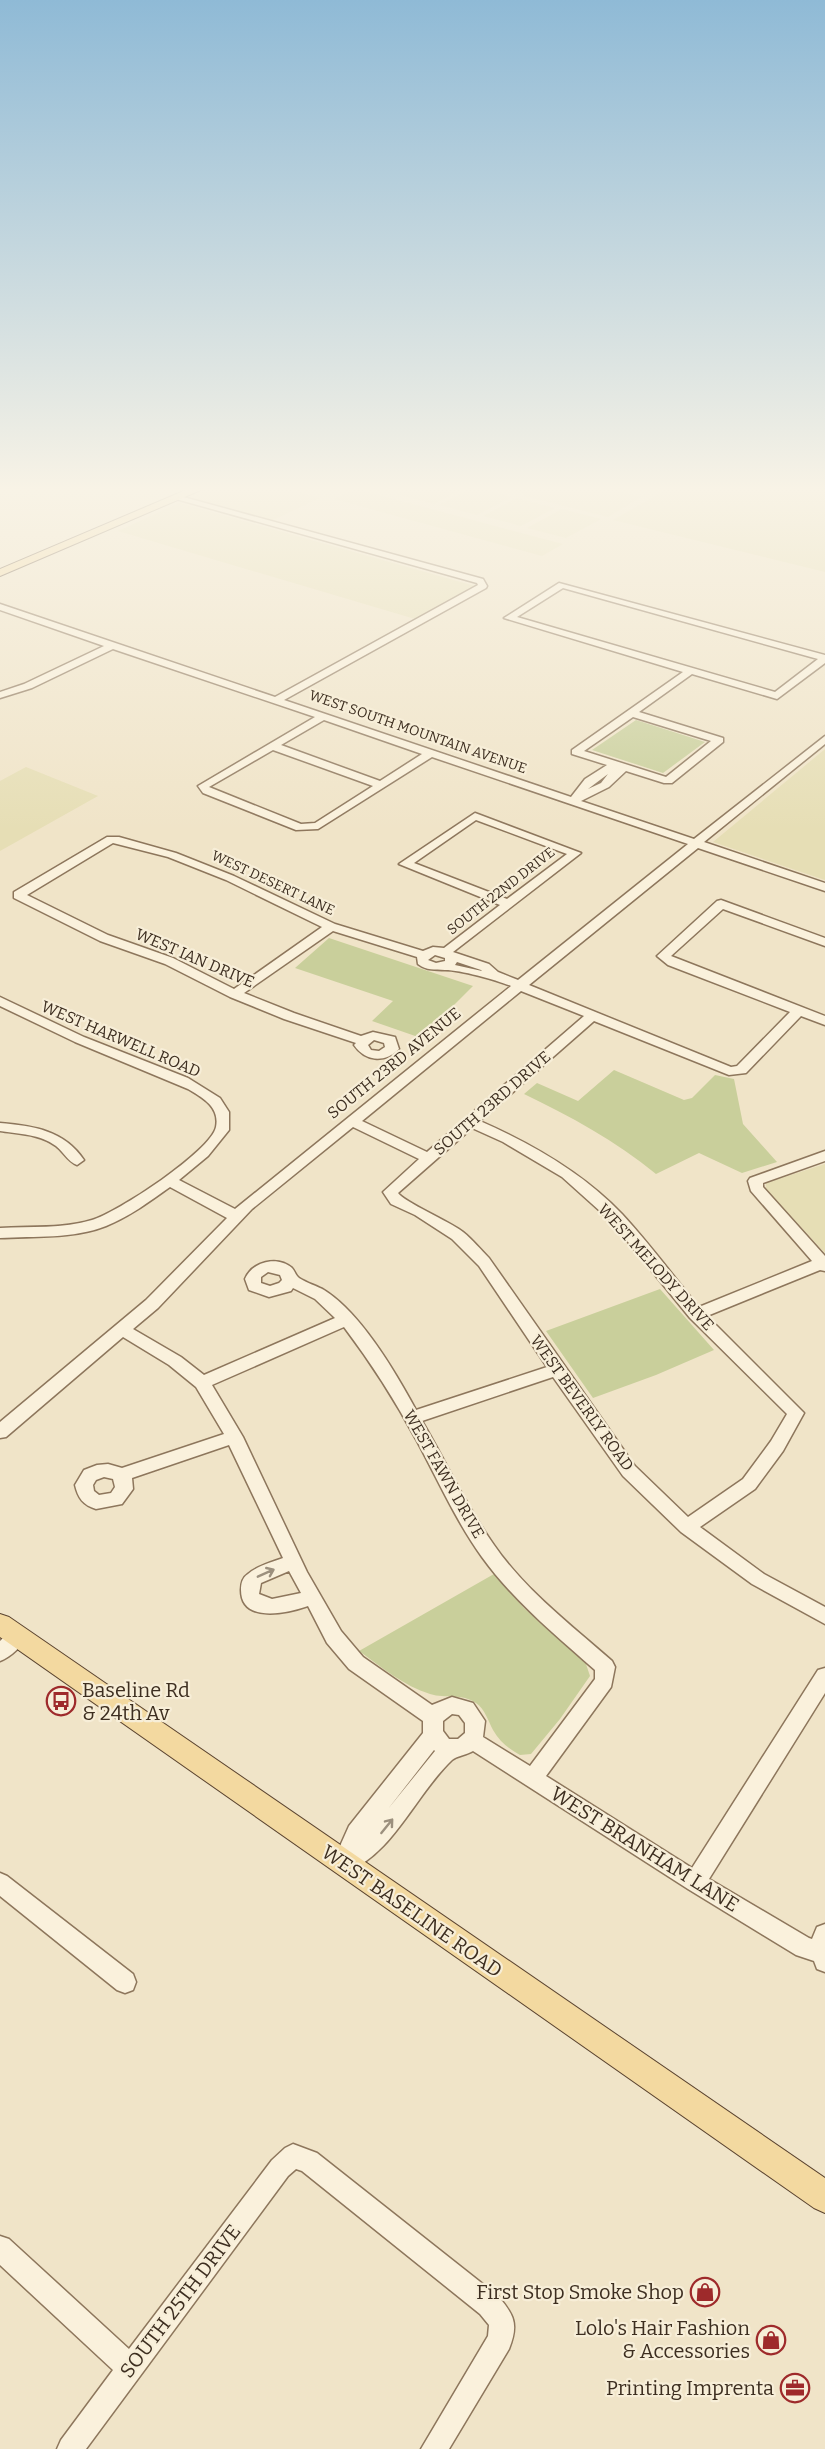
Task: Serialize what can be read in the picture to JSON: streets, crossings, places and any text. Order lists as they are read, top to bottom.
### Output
{
  "streets": {
    "main road": ["WEST BASELINE ROAD"],
    "street": [
      "WEST SOUTH MOUNTAIN AVENUE",
      "WEST DESERT LANE",
      "SOUTH 22ND DRIVE",
      "WEST IAN DRIVE",
      "WEST HARWELL ROAD",
      "SOUTH 23RD AVENUE",
      "SOUTH 23RD DRIVE",
      "WEST MELODY DRIVE",
      "WEST BEVERLY ROAD",
      "WEST FAWN DRIVE",
      "WEST BRANHAM LANE",
      "SOUTH 25TH DRIVE"
    ]
  },
  "crossings": [
    ["WEST SOUTH MOUNTAIN AVENUE", "SOUTH 23RD AVENUE"],
    ["WEST DESERT LANE", "SOUTH 22ND DRIVE"],
    ["WEST DESERT LANE", "WEST IAN DRIVE"],
    ["SOUTH 23RD DRIVE", "WEST MELODY DRIVE"],
    ["SOUTH 23RD DRIVE", "WEST BEVERLY ROAD"],
    ["WEST MELODY DRIVE", "WEST BEVERLY ROAD"],
    ["WEST FAWN DRIVE", "WEST BRANHAM LANE"]
  ],
  "places": {
    "bus stop": ["Baseline Rd & 24th Av"],
    "shop": ["First Stop Smoke Shop", "Lolo's Hair Fashion & Accessories"],
    "office": ["Printing Imprenta"]
  }
}
